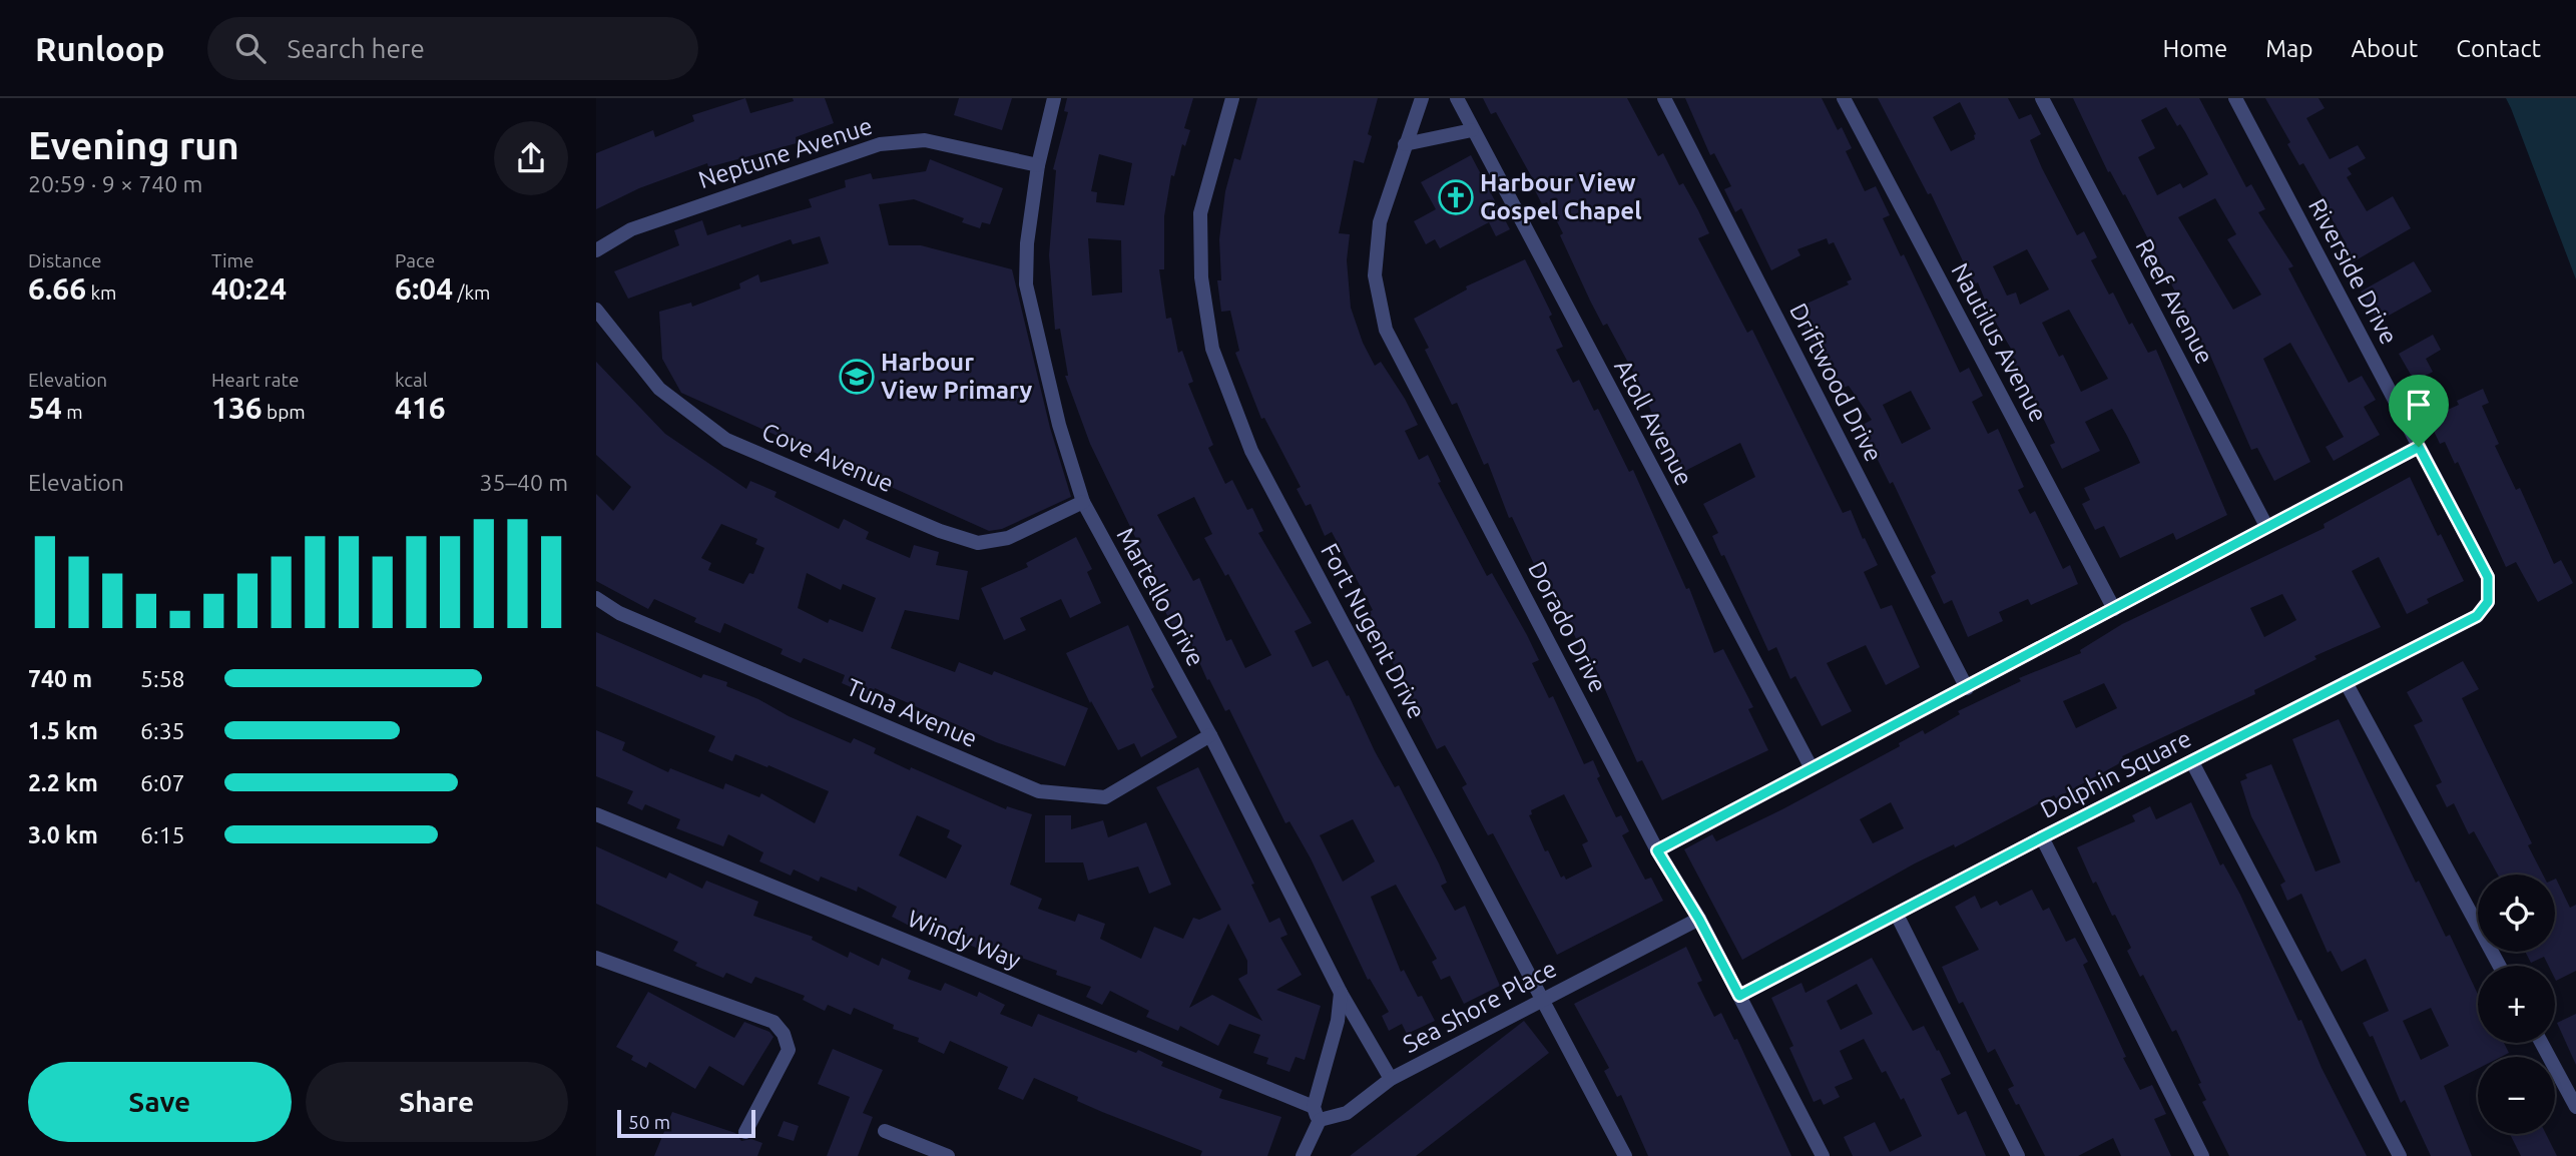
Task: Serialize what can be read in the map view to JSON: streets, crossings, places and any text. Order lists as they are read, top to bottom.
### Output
{
  "streets": {
    "street": [
      "Neptune Avenue",
      "Riverside Drive",
      "Reef Avenue",
      "Nautilus Avenue",
      "Driftwood Drive",
      "Atoll Avenue",
      "Cove Avenue",
      "Martello Drive",
      "Dorado Drive",
      "Fort Nugent Drive",
      "Tuna Avenue",
      "Dolphin Square",
      "Windy Way",
      "Sea Shore Place"
    ]
  },
  "crossings": [
    ["Neptune Avenue", "Martello Drive"],
    ["Riverside Drive", "Dolphin Square"],
    ["Cove Avenue", "Martello Drive"],
    ["Martello Drive", "Tuna Avenue"],
    ["Martello Drive", "Sea Shore Place"],
    ["Dorado Drive", "Dolphin Square"],
    ["Dorado Drive", "Sea Shore Place"],
    ["Fort Nugent Drive", "Sea Shore Place"],
    ["Windy Way", "Sea Shore Place"]
  ],
  "places": {
    "church": ["Harbour View Gospel Chapel"],
    "school or university": ["Harbour View Primary"]
  },
  "scale_bar": "50 m",
  "page": {
    "header": "Runloop",
    "search": "Search here",
    "nav": [
      "Home",
      "Map",
      "About",
      "Contact"
    ],
    "heading": ["Evening run", "20:59 · 9 × 740 m"],
    "stats": [
      ["Distance", "6.66 km"],
      ["Time", "40:24"],
      ["Pace", "6:04 /km"],
      ["Elevation", "54 m"],
      ["Heart rate", "136 bpm"],
      ["kcal", "416"]
    ],
    "chart": ["Elevation", "35–40 m"],
    "list": [
      {
        "name": "740 m",
        "note": "5:58"
      },
      {
        "name": "1.5 km",
        "note": "6:35"
      },
      {
        "name": "2.2 km",
        "note": "6:07"
      },
      {
        "name": "3.0 km",
        "note": "6:15"
      }
    ],
    "map_buttons": ["+", "−"],
    "buttons": ["Save", "Share"],
    "scale": "50 m"
  }
}
